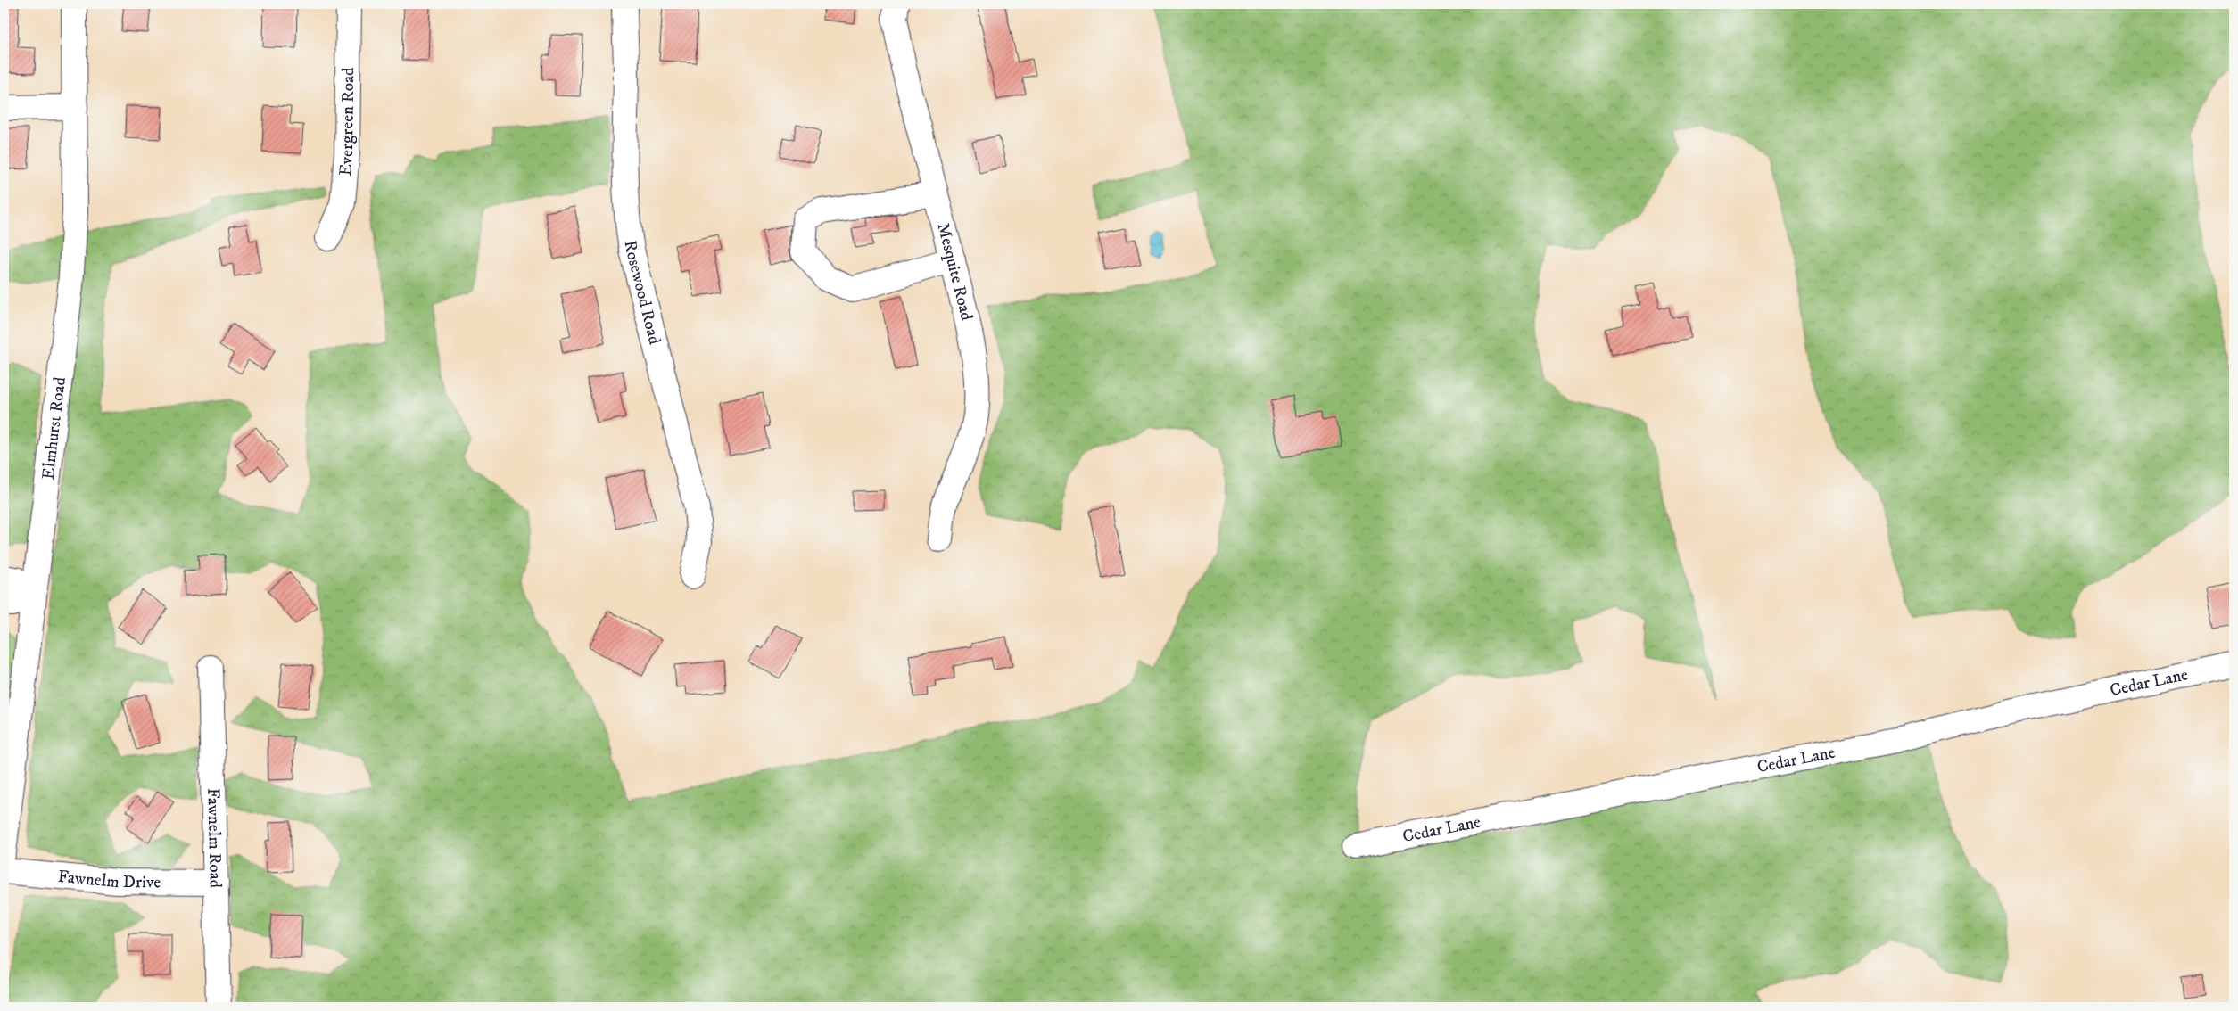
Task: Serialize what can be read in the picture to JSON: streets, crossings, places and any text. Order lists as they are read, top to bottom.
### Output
{
  "streets": {
    "street": [
      "Evergreen Road",
      "Mesquite Road",
      "Rosewood Road",
      "Elmhurst Road",
      "Cedar Lane",
      "Fawnelm Road",
      "Fawnelm Drive"
    ]
  },
  "crossings": [
    ["Fawnelm Road", "Fawnelm Drive"]
  ]
}
